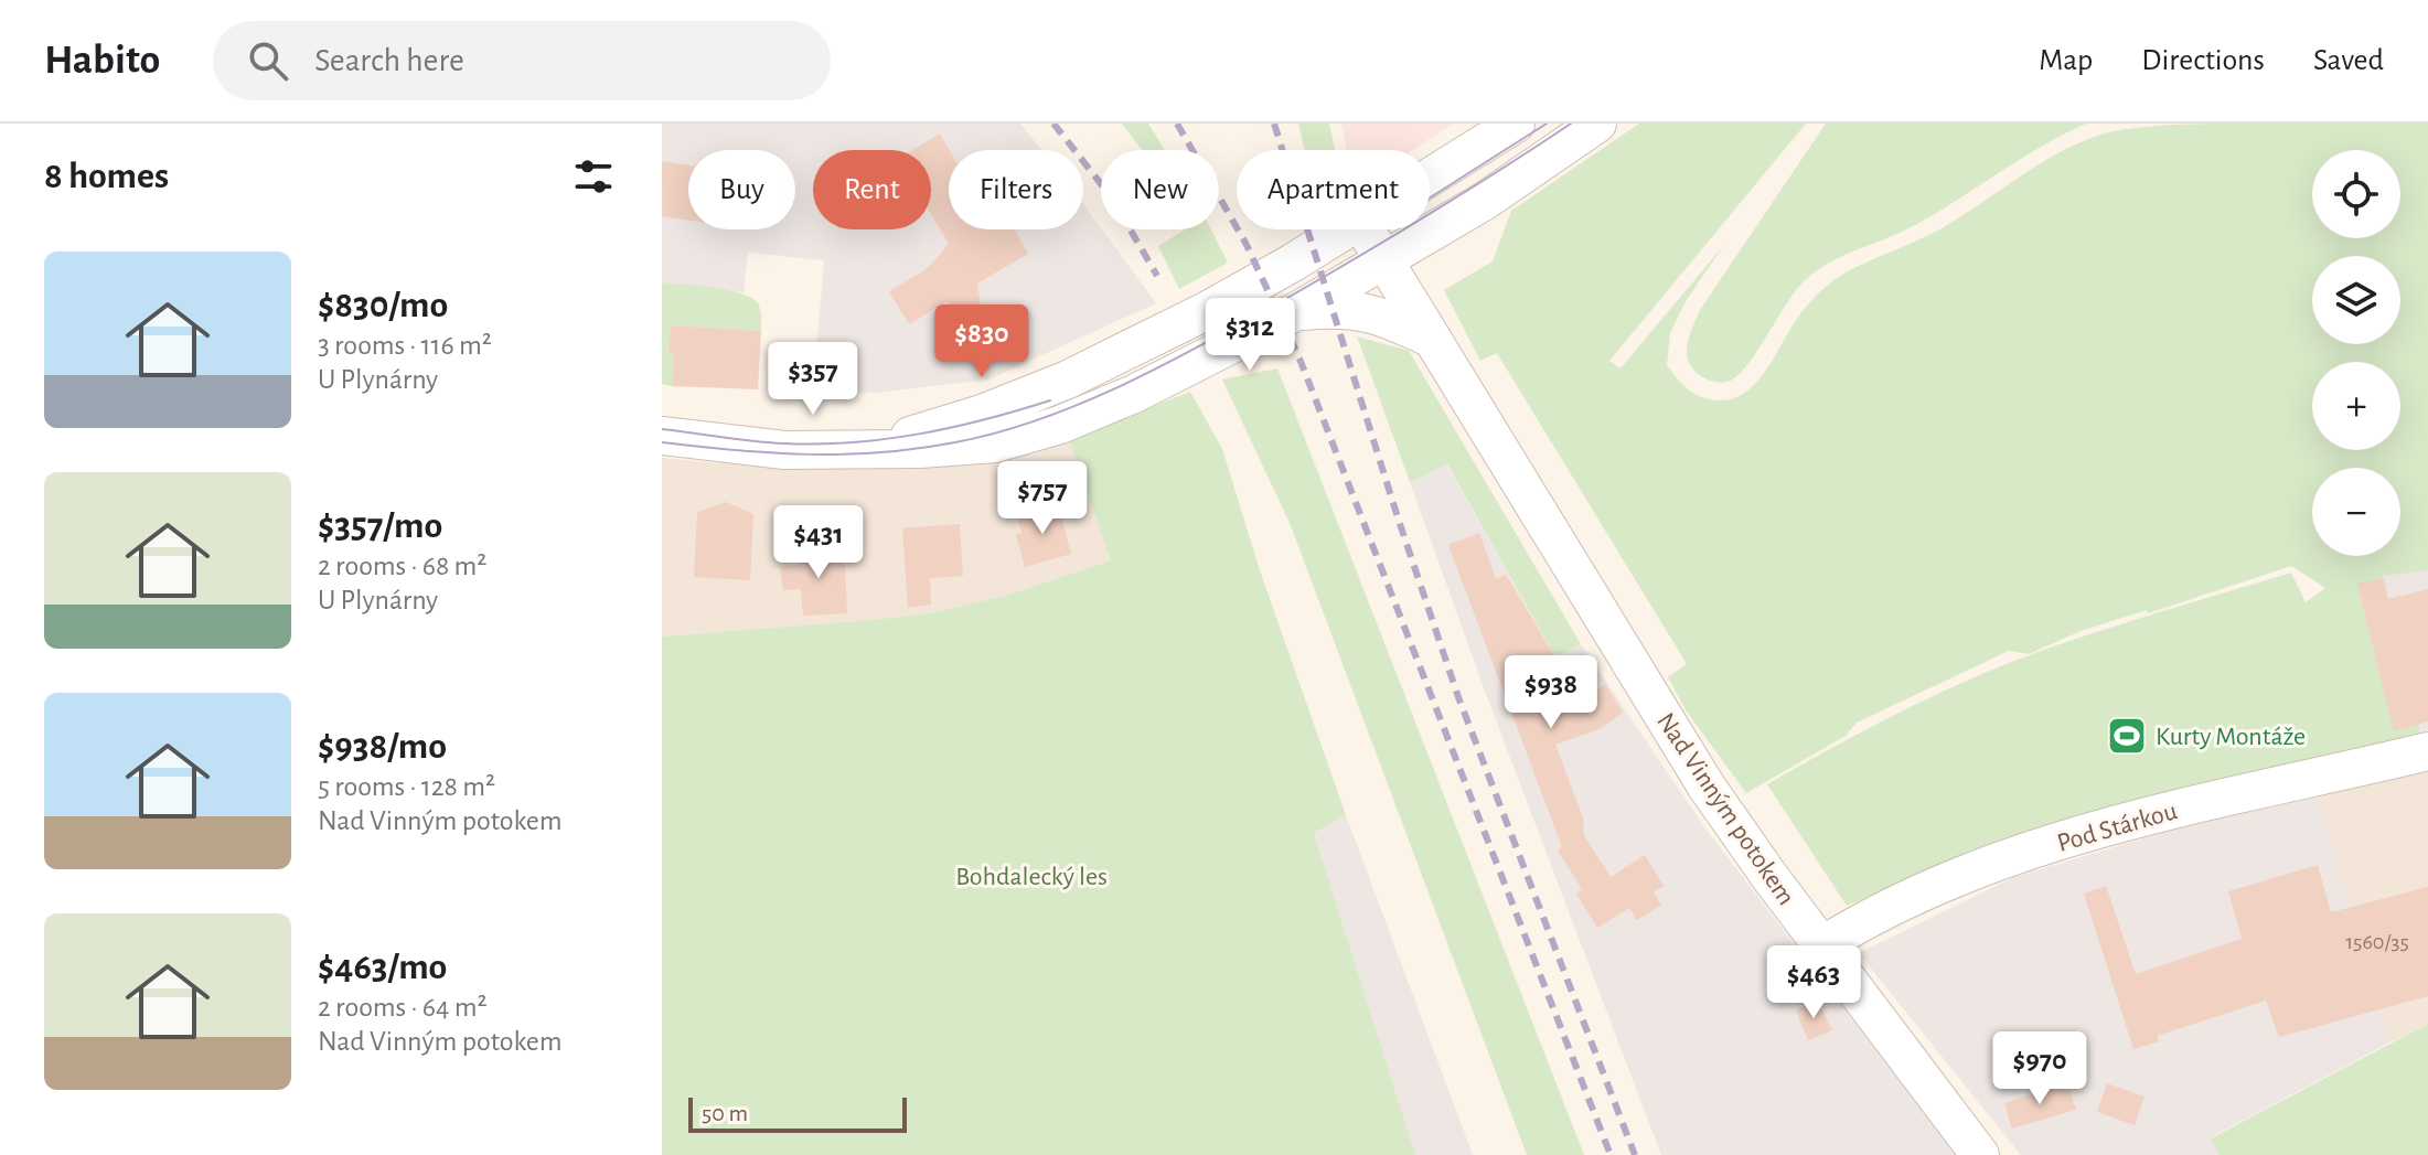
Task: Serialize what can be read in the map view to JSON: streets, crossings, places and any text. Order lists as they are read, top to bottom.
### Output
{
  "streets": {
    "street": ["Nad Vinným potokem", "Pod Stárkou"]
  },
  "crossings": [
    ["Nad Vinným potokem", "Pod Stárkou"]
  ],
  "parks": ["Bohdalecký les"],
  "places": {
    "sports": ["Kurty Montáže"]
  },
  "house_numbers": ["1560/35"],
  "scale_bar": "50 m",
  "page": {
    "header": "Habito",
    "search": "Search here",
    "nav": ["Map", "Directions", "Saved"],
    "heading": "8 homes",
    "map_buttons": ["+", "−"],
    "chip": [
      "Buy",
      "Rent",
      "Filters",
      "New",
      "Apartment"
    ],
    "list": [
      {
        "name": "$830/mo",
        "note": "3 rooms · 116 m² · U Plynárny"
      },
      {
        "name": "$357/mo",
        "note": "2 rooms · 68 m² · U Plynárny"
      },
      {
        "name": "$938/mo",
        "note": "5 rooms · 128 m² · Nad Vinným potokem"
      },
      {
        "name": "$463/mo",
        "note": "2 rooms · 64 m² · Nad Vinným potokem"
      }
    ],
    "price": [
      "$312",
      "$830",
      "$357",
      "$757",
      "$431",
      "$938",
      "$463",
      "$970"
    ],
    "scale": "50 m"
  }
}
